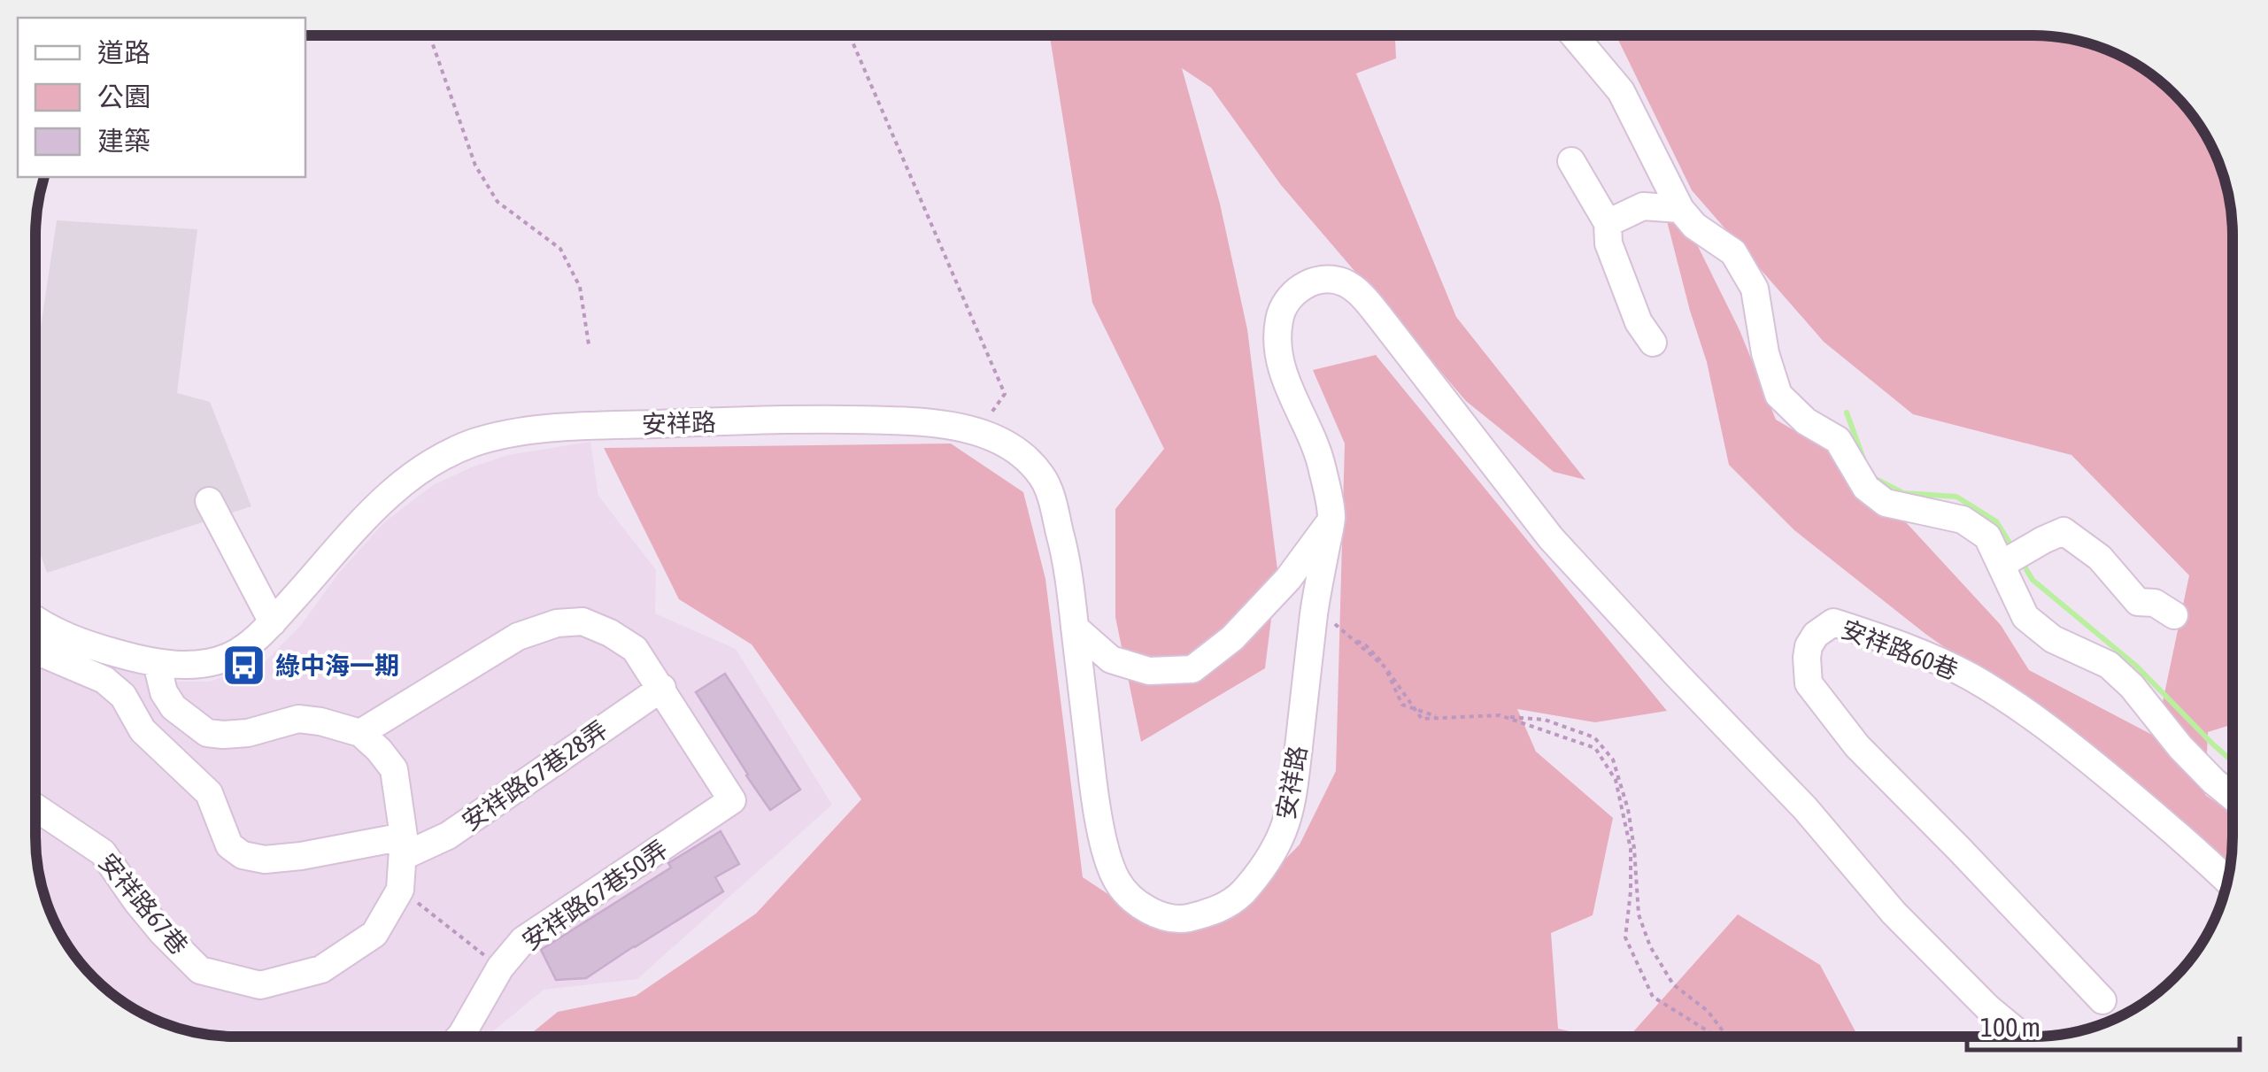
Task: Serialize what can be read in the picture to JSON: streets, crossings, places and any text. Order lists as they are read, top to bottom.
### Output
{
  "streets": {
    "street": [
      "安祥路",
      "安祥路60巷",
      "安祥路67巷28弄",
      "安祥路67巷50弄",
      "安祥路67巷"
    ]
  },
  "crossings": [
    ["安祥路67巷28弄", "安祥路67巷50弄"],
    ["安祥路67巷28弄", "安祥路67巷"]
  ],
  "places": {
    "bus stop": ["綠中海一期"]
  },
  "legend": ["道路", "公園", "建築"],
  "scale_bar": "100 m"
}
